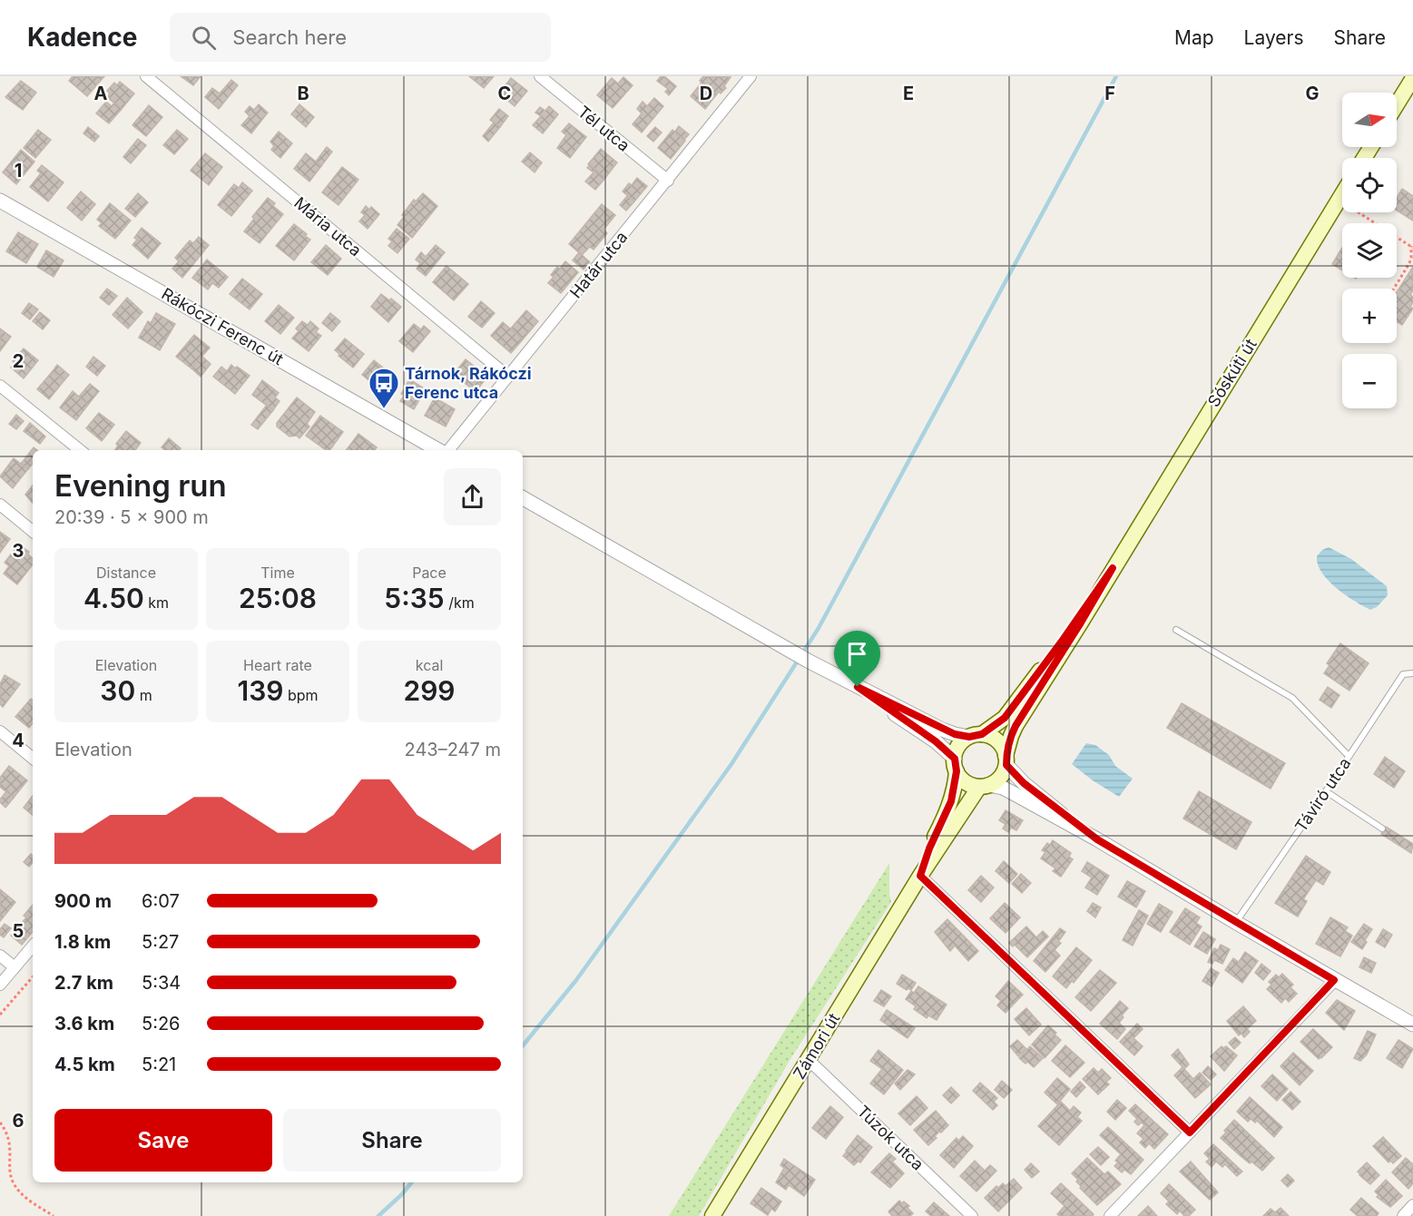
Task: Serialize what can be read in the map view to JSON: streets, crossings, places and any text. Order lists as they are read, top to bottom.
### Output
{
  "streets": {
    "main road": ["Sóskúti út", "Zámori út"],
    "street": [
      "Tél utca",
      "Mária utca",
      "Határ utca",
      "Rákóczi Ferenc út",
      "Túzok utca"
    ],
    "lane": ["Táviró utca"]
  },
  "crossings": [
    ["Tél utca", "Határ utca"],
    ["Mária utca", "Határ utca"],
    ["Sóskúti út", "Zámori út"],
    ["Zámori út", "Túzok utca"]
  ],
  "places": {
    "bus stop": ["Tárnok, Rákóczi Ferenc utca"]
  },
  "north": "right",
  "page": {
    "header": "Kadence",
    "search": "Search here",
    "nav": ["Map", "Layers", "Share"],
    "map_buttons": ["+", "−"],
    "heading": ["Evening run", "20:39 · 5 × 900 m"],
    "stats": [
      ["Distance", "4.50 km"],
      ["Time", "25:08"],
      ["Pace", "5:35 /km"],
      ["Elevation", "30 m"],
      ["Heart rate", "139 bpm"],
      ["kcal", "299"]
    ],
    "chart": ["Elevation", "243–247 m"],
    "list": [
      {
        "name": "900 m",
        "note": "6:07"
      },
      {
        "name": "1.8 km",
        "note": "5:27"
      },
      {
        "name": "2.7 km",
        "note": "5:34"
      },
      {
        "name": "3.6 km",
        "note": "5:26"
      },
      {
        "name": "4.5 km",
        "note": "5:21"
      }
    ],
    "buttons": ["Save", "Share"]
  },
  "grid": {
    "columns": [
      "A",
      "B",
      "C",
      "D",
      "E",
      "F",
      "G"
    ],
    "rows": [
      "1",
      "2",
      "3",
      "4",
      "5",
      "6"
    ]
  }
}
